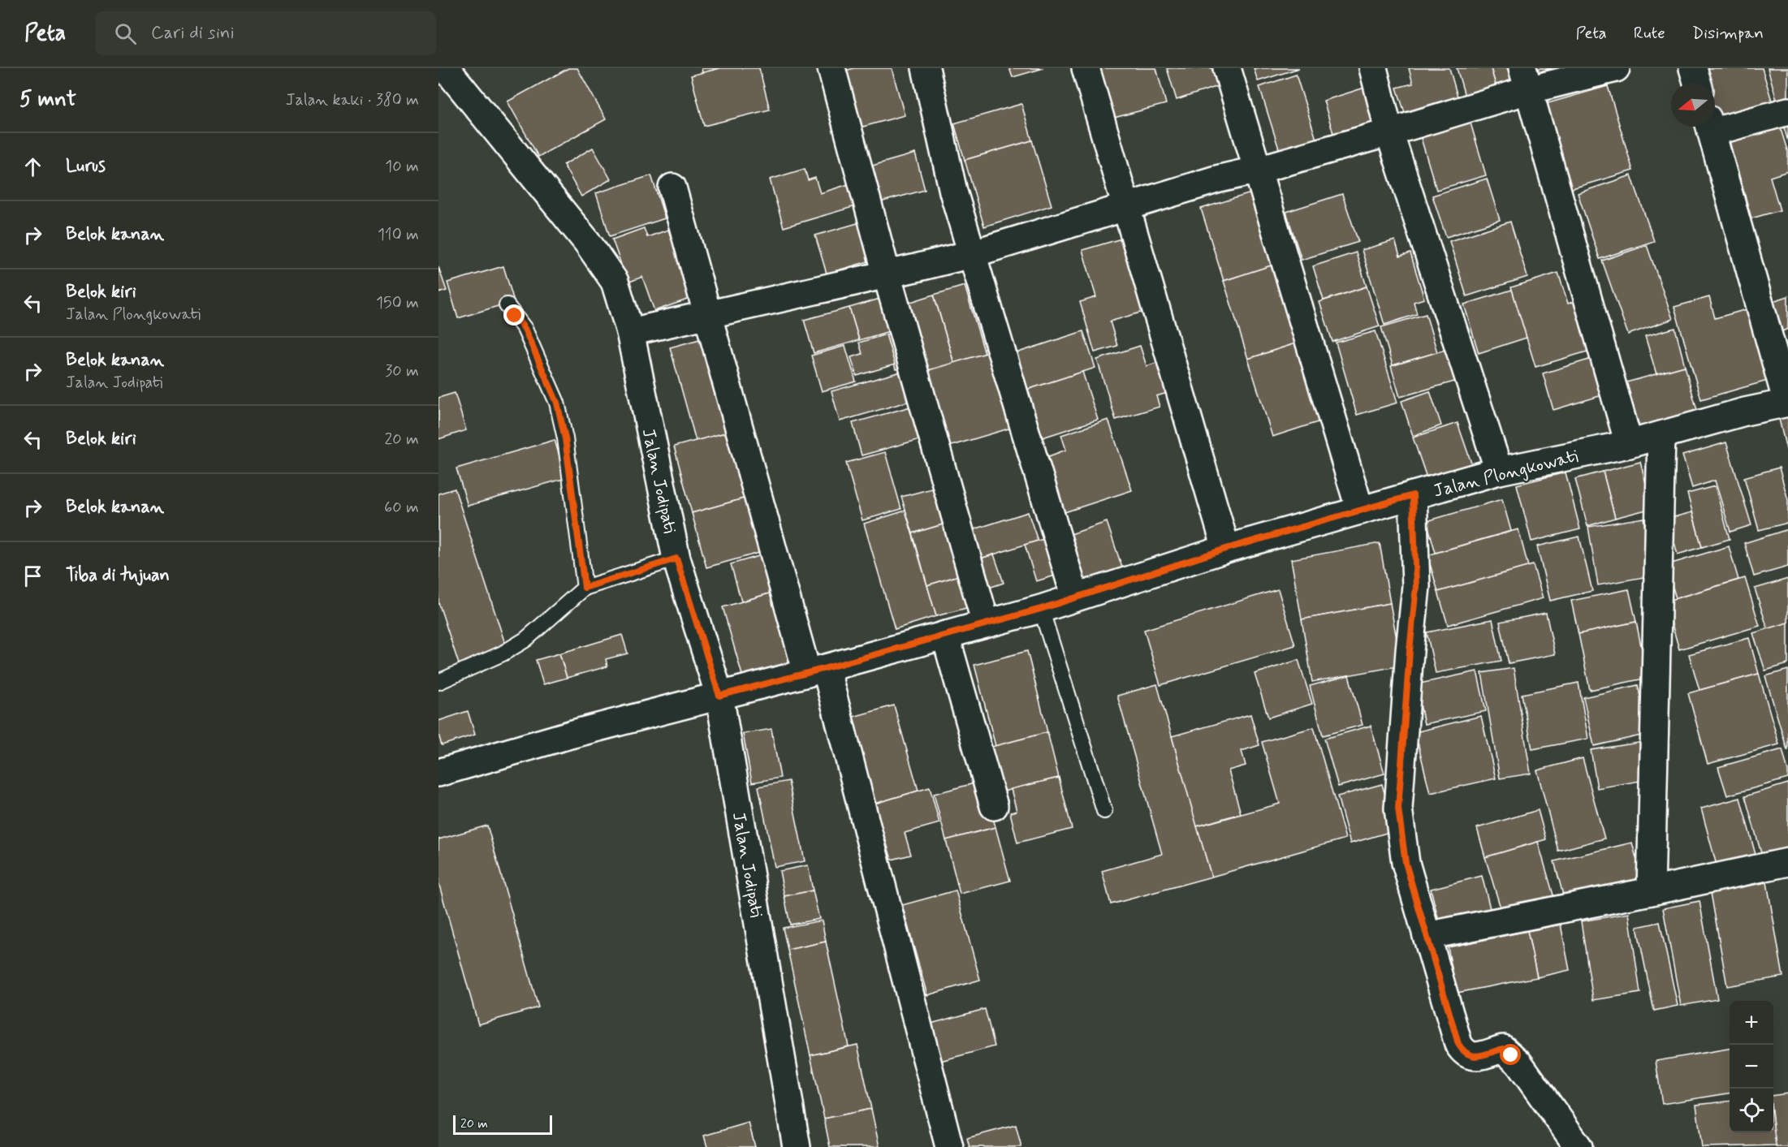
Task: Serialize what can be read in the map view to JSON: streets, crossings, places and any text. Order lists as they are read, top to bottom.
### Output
{
  "streets": {
    "street": ["Jalan Plongkowati", "Jalan Jodipati"]
  },
  "crossings": [
    ["Jalan Plongkowati", "Jalan Jodipati"]
  ],
  "scale_bar": "20 m",
  "north": "left",
  "page": {
    "header": "Peta",
    "search": "Cari di sini",
    "nav": ["Peta", "Rute", "Disimpan"],
    "heading": ["5 mnt", "Jalan kaki · 380 m"],
    "list": [
      ["Lurus", "10 m"],
      ["Belok kanan", "110 m"],
      ["Belok kiri", "Jalan Plongkowati", "150 m"],
      ["Belok kanan", "Jalan Jodipati", "30 m"],
      ["Belok kiri", "20 m"],
      ["Belok kanan", "60 m"],
      "Tiba di tujuan"
    ],
    "map_buttons": ["+", "−"],
    "scale": "20 m"
  }
}
